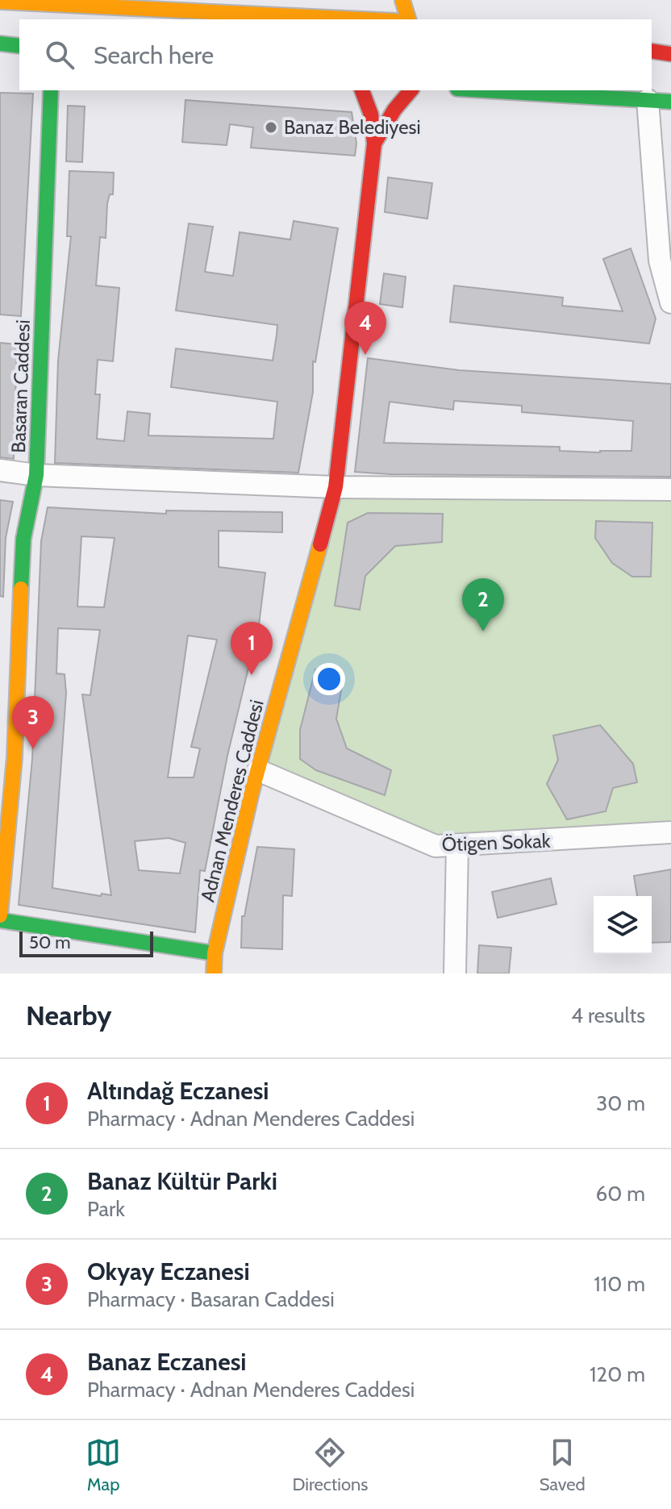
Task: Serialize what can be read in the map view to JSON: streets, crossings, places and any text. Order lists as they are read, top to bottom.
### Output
{
  "streets": {
    "main road": ["Basaran Caddesi", "Adnan Menderes Caddesi"],
    "street": ["Ötigen Sokak"]
  },
  "crossings": [
    ["Adnan Menderes Caddesi", "Ötigen Sokak"]
  ],
  "places": ["Banaz Belediyesi"],
  "scale_bar": "50 m",
  "page": {
    "search": "Search here",
    "pins": [
      "4",
      "2",
      "1",
      "3"
    ],
    "scale": "50 m",
    "heading": ["Nearby", "4 results"],
    "list": [
      {
        "mark": "1",
        "name": "Altındağ Eczanesi",
        "note": "Pharmacy · Adnan Menderes Caddesi",
        "value": "30 m"
      },
      {
        "mark": "2",
        "name": "Banaz Kültür Parki",
        "note": "Park",
        "value": "60 m"
      },
      {
        "mark": "3",
        "name": "Okyay Eczanesi",
        "note": "Pharmacy · Basaran Caddesi",
        "value": "110 m"
      },
      {
        "mark": "4",
        "name": "Banaz Eczanesi",
        "note": "Pharmacy · Adnan Menderes Caddesi",
        "value": "120 m"
      }
    ],
    "nav": ["Map", "Directions", "Saved"]
  }
}
